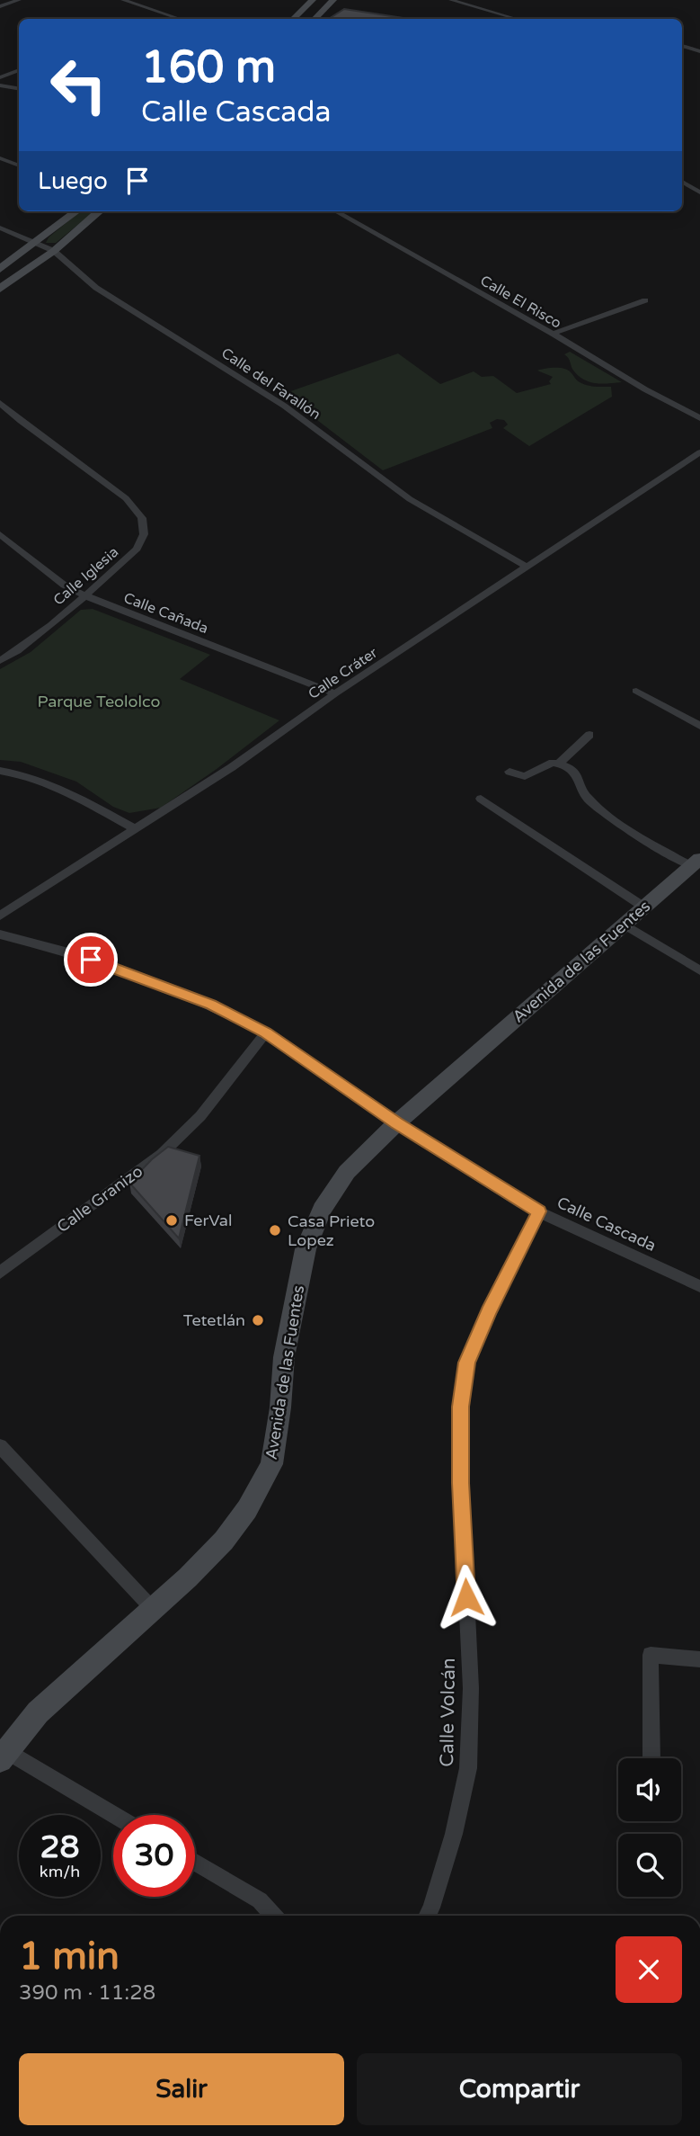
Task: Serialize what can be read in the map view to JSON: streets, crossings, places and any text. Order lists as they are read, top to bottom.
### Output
{
  "streets": {
    "street": [
      "Calle El Risco",
      "Calle del Farallón",
      "Calle Iglesia",
      "Calle Cañada",
      "Calle Cráter",
      "Avenida de las Fuentes",
      "Calle Granizo",
      "Calle Cascada",
      "Calle Volcán"
    ]
  },
  "crossings": [
    ["Calle del Farallón", "Calle Cráter"],
    ["Calle Iglesia", "Calle Cañada"],
    ["Calle Cañada", "Calle Cráter"],
    ["Avenida de las Fuentes", "Calle Cascada"],
    ["Calle Granizo", "Calle Cascada"],
    ["Calle Cascada", "Calle Volcán"]
  ],
  "parks": ["Parque Teololco"],
  "places": ["FerVal", "Casa Prieto Lopez", "Tetetlán"],
  "page": {
    "turn": ["160 m", "Calle Cascada"],
    "then": "Luego",
    "speed": "28 km/h",
    "limit": "30",
    "heading": ["1 min", "390 m · 11:28"],
    "buttons": ["Salir", "Compartir"]
  }
}
